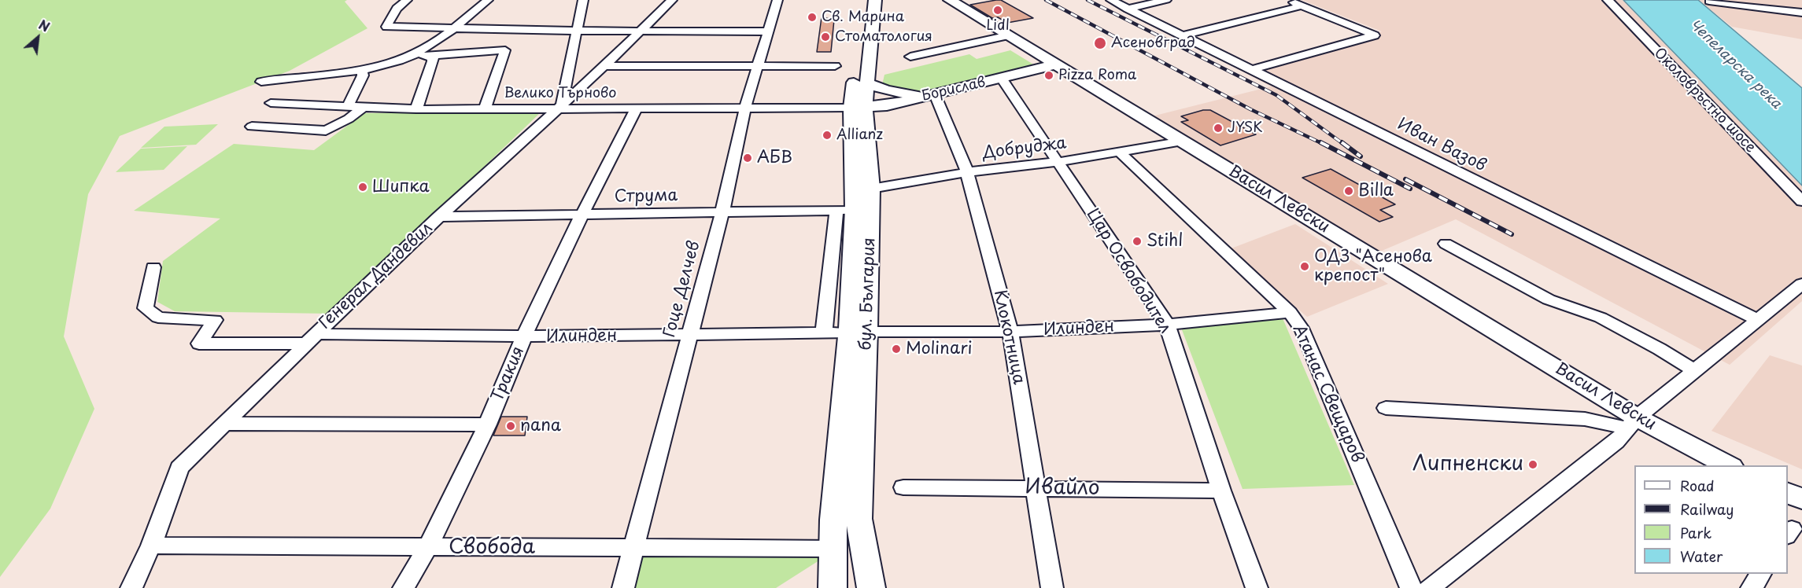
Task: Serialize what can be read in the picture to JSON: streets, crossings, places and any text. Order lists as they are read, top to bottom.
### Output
{
  "streets": {
    "main road": ["Борислав", "Васил Левски", "бул. България"],
    "street": [
      "Велико Търново",
      "Околовръстно шосе",
      "Иван Вазов",
      "Добруджа",
      "Струма",
      "Цар Освободител",
      "Генерал Дандевил",
      "Гоце Делчев",
      "Илинден",
      "Клокотница",
      "Тракия",
      "Атанас Свещаров",
      "Ивайло",
      "Свобода"
    ]
  },
  "crossings": [
    ["Борислав", "Велико Търново"],
    ["Борислав", "Васил Левски"],
    ["Борислав", "Цар Освободител"],
    ["Борислав", "бул. България"],
    ["Борислав", "Клокотница"],
    ["Велико Търново", "Генерал Дандевил"],
    ["Велико Търново", "Гоце Делчев"],
    ["Велико Търново", "бул. България"],
    ["Велико Търново", "Тракия"],
    ["Добруджа", "Васил Левски"],
    ["Добруджа", "Цар Освободител"],
    ["Добруджа", "бул. България"],
    ["Добруджа", "Клокотница"],
    ["Добруджа", "Атанас Свещаров"],
    ["Струма", "Генерал Дандевил"],
    ["Струма", "Гоце Делчев"],
    ["Струма", "бул. България"],
    ["Струма", "Тракия"],
    ["Цар Освободител", "Илинден"],
    ["Цар Освободител", "Ивайло"],
    ["Генерал Дандевил", "Илинден"],
    ["Генерал Дандевил", "Свобода"],
    ["Гоце Делчев", "Илинден"],
    ["Гоце Делчев", "Свобода"],
    ["бул. България", "Илинден"],
    ["бул. България", "Свобода"],
    ["Илинден", "Клокотница"],
    ["Илинден", "Тракия"],
    ["Илинден", "Атанас Свещаров"],
    ["Клокотница", "Ивайло"],
    ["Тракия", "Свобода"]
  ],
  "water": ["Чепеларска река"],
  "places": [
    "Lidl",
    "Св. Марина",
    "Стоматология",
    "Асеновград",
    "Pizza Roma",
    "JYSK",
    "Allianz",
    "АБВ",
    "Шипка",
    "Billa",
    "Stihl",
    "ОДЗ \"Асенова крепост\"",
    "Molinari",
    "nana",
    "Липненски"
  ],
  "legend": [
    "Road",
    "Railway",
    "Park",
    "Water"
  ],
  "north": "top right"
}
